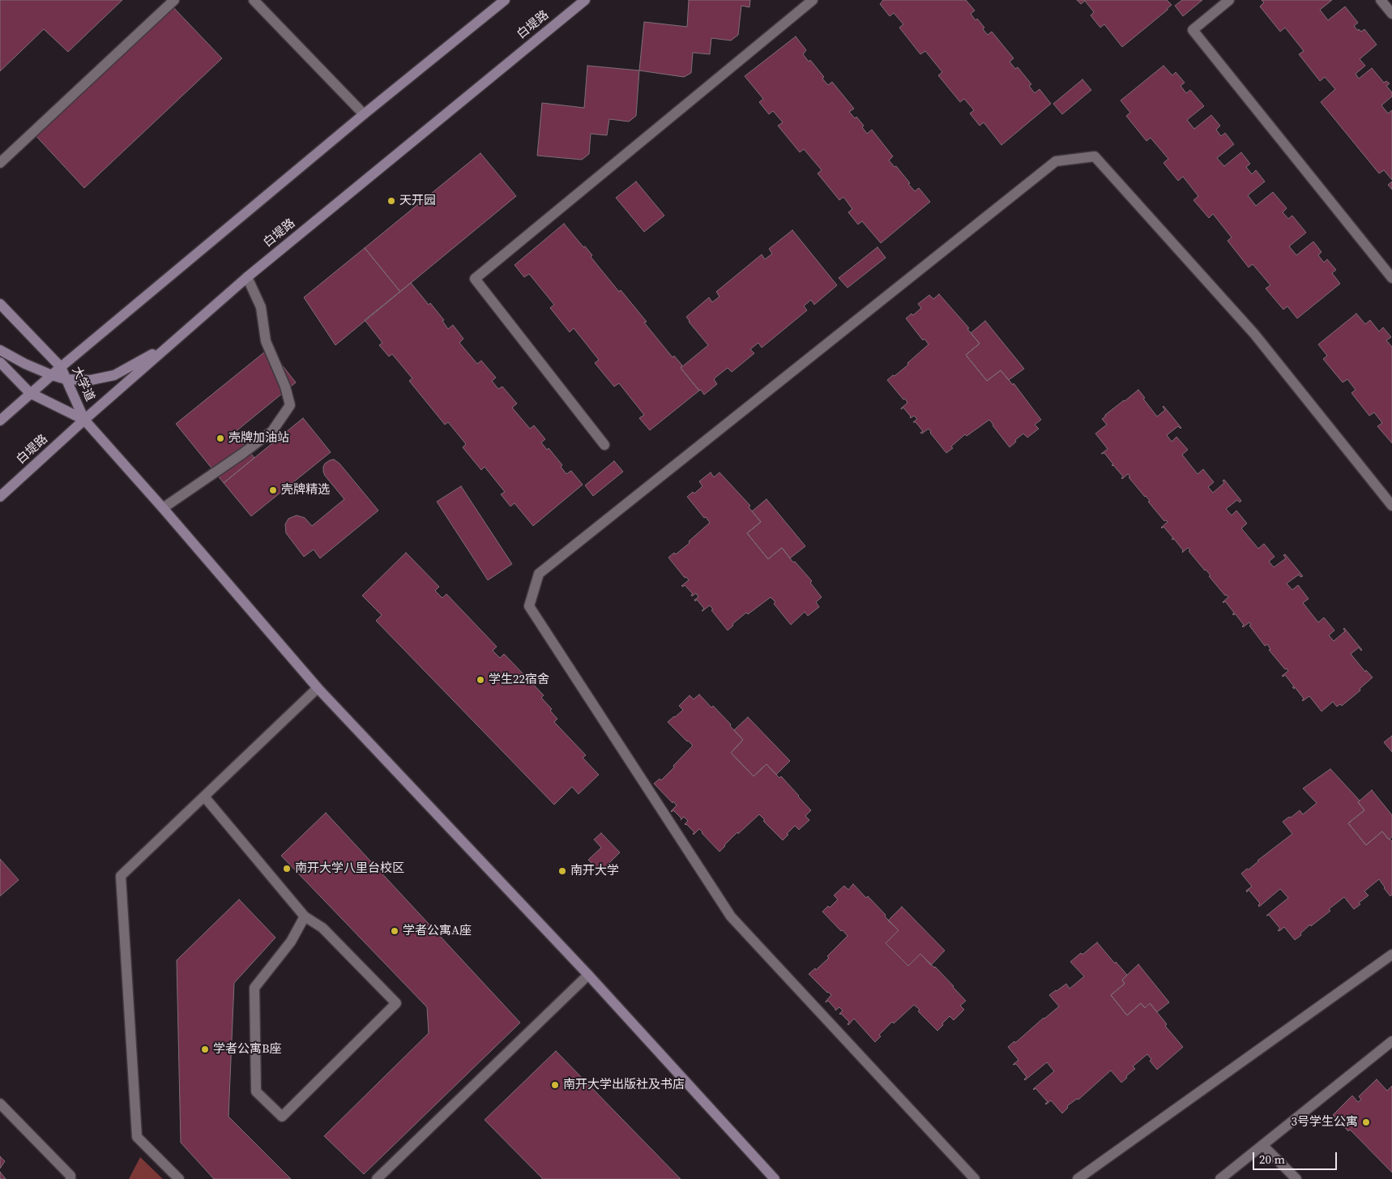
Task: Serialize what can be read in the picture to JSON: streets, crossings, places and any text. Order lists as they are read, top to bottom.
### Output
{
  "streets": {
    "main road": ["白堤路", "大学道"]
  },
  "crossings": [
    ["白堤路", "大学道"]
  ],
  "places": [
    "天开园",
    "壳牌加油站",
    "壳牌精选",
    "学生22宿舍",
    "南开大学八里台校区",
    "南开大学",
    "学者公寓A座",
    "学者公寓B座",
    "南开大学出版社及书店",
    "3号学生公寓"
  ],
  "scale_bar": "20 m"
}
